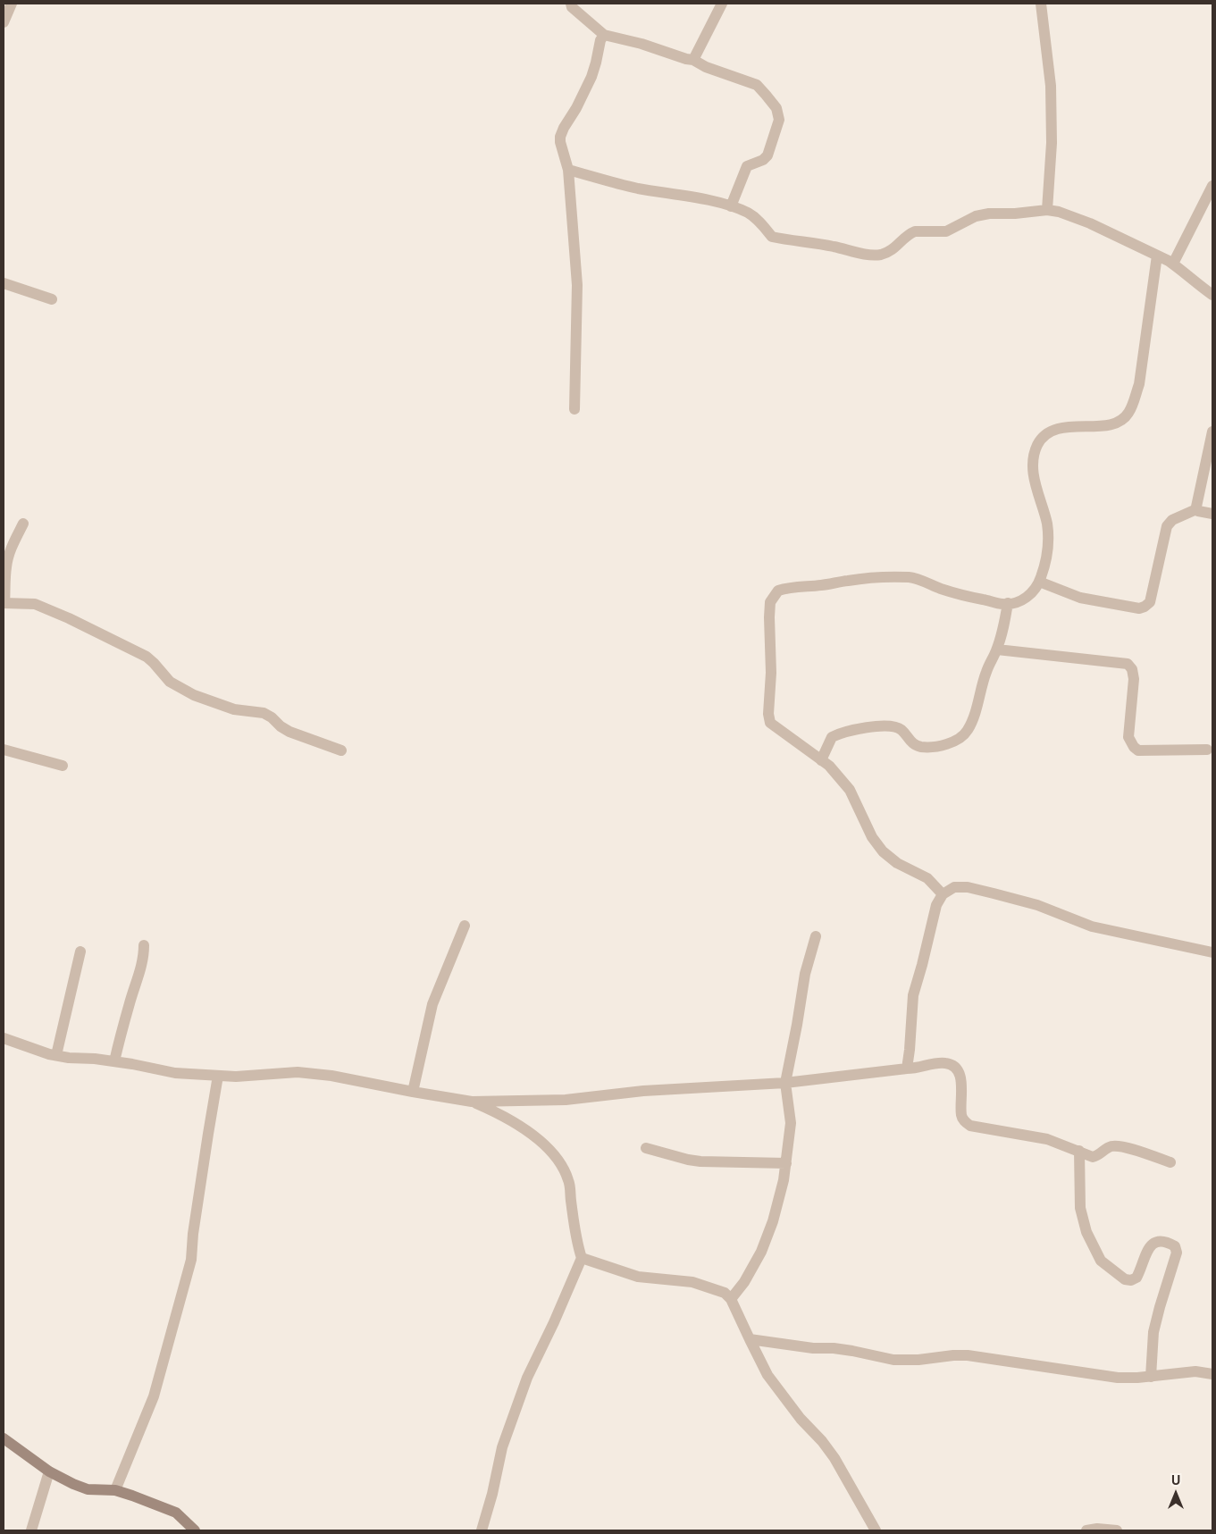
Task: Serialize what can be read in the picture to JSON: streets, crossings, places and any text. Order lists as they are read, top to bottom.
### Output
{
  "north": "top"
}
